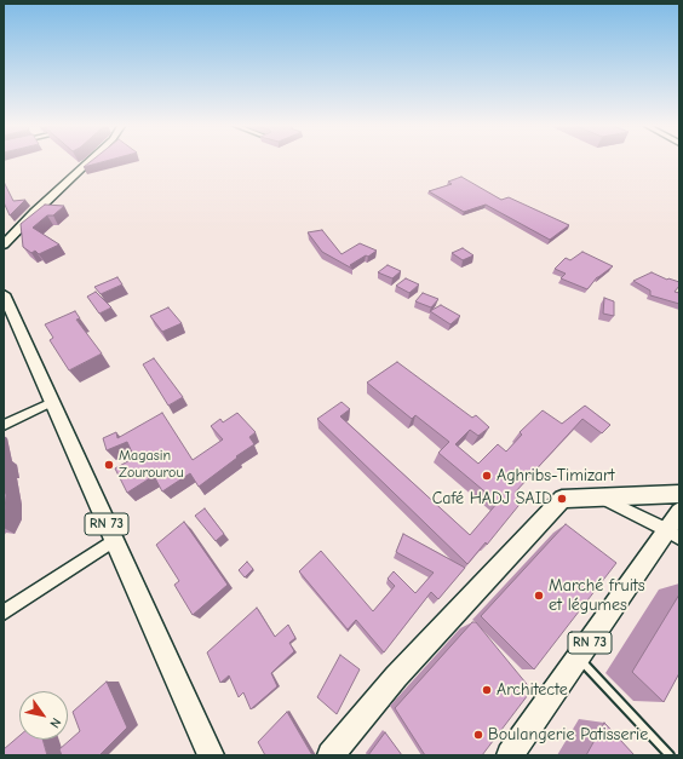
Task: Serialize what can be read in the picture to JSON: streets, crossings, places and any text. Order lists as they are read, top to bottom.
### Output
{
  "streets": {
    "main road": ["RN 73"]
  },
  "places": [
    "Magasin Zourourou",
    "Aghribs-Timizart",
    "Café HADJ SAID",
    "Marché fruits et légumes",
    "Architecte",
    "Boulangerie Patisserie"
  ],
  "north": "bottom right"
}
